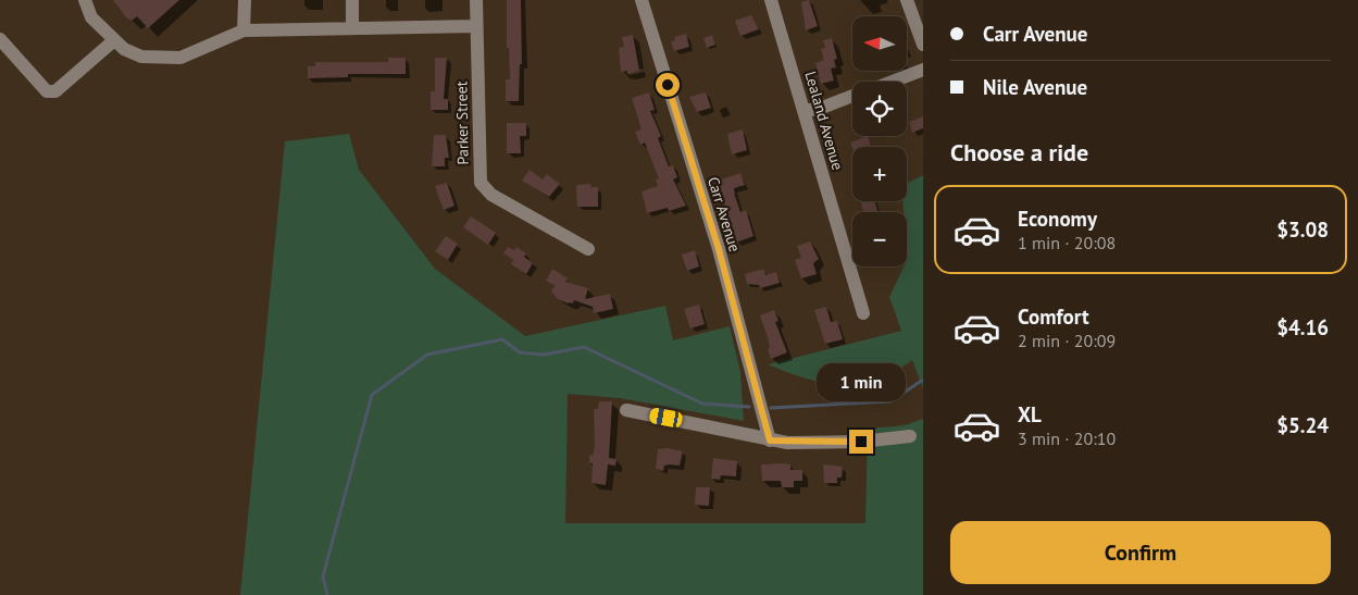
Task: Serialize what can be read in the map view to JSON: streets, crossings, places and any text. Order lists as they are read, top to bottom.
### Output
{
  "streets": {
    "street": ["Lealand Avenue", "Parker Street", "Carr Avenue"]
  },
  "north": "left",
  "page": {
    "banner": ["Carr Avenue", "Nile Avenue"],
    "map_buttons": ["+", "−"],
    "heading": "Choose a ride",
    "list": [
      {
        "name": "Economy",
        "note": "1 min · 20:08",
        "value": "$3.08"
      },
      {
        "name": "Comfort",
        "note": "2 min · 20:09",
        "value": "$4.16"
      },
      {
        "name": "XL",
        "note": "3 min · 20:10",
        "value": "$5.24"
      }
    ],
    "bubble": "1 min",
    "buttons": "Confirm"
  }
}
